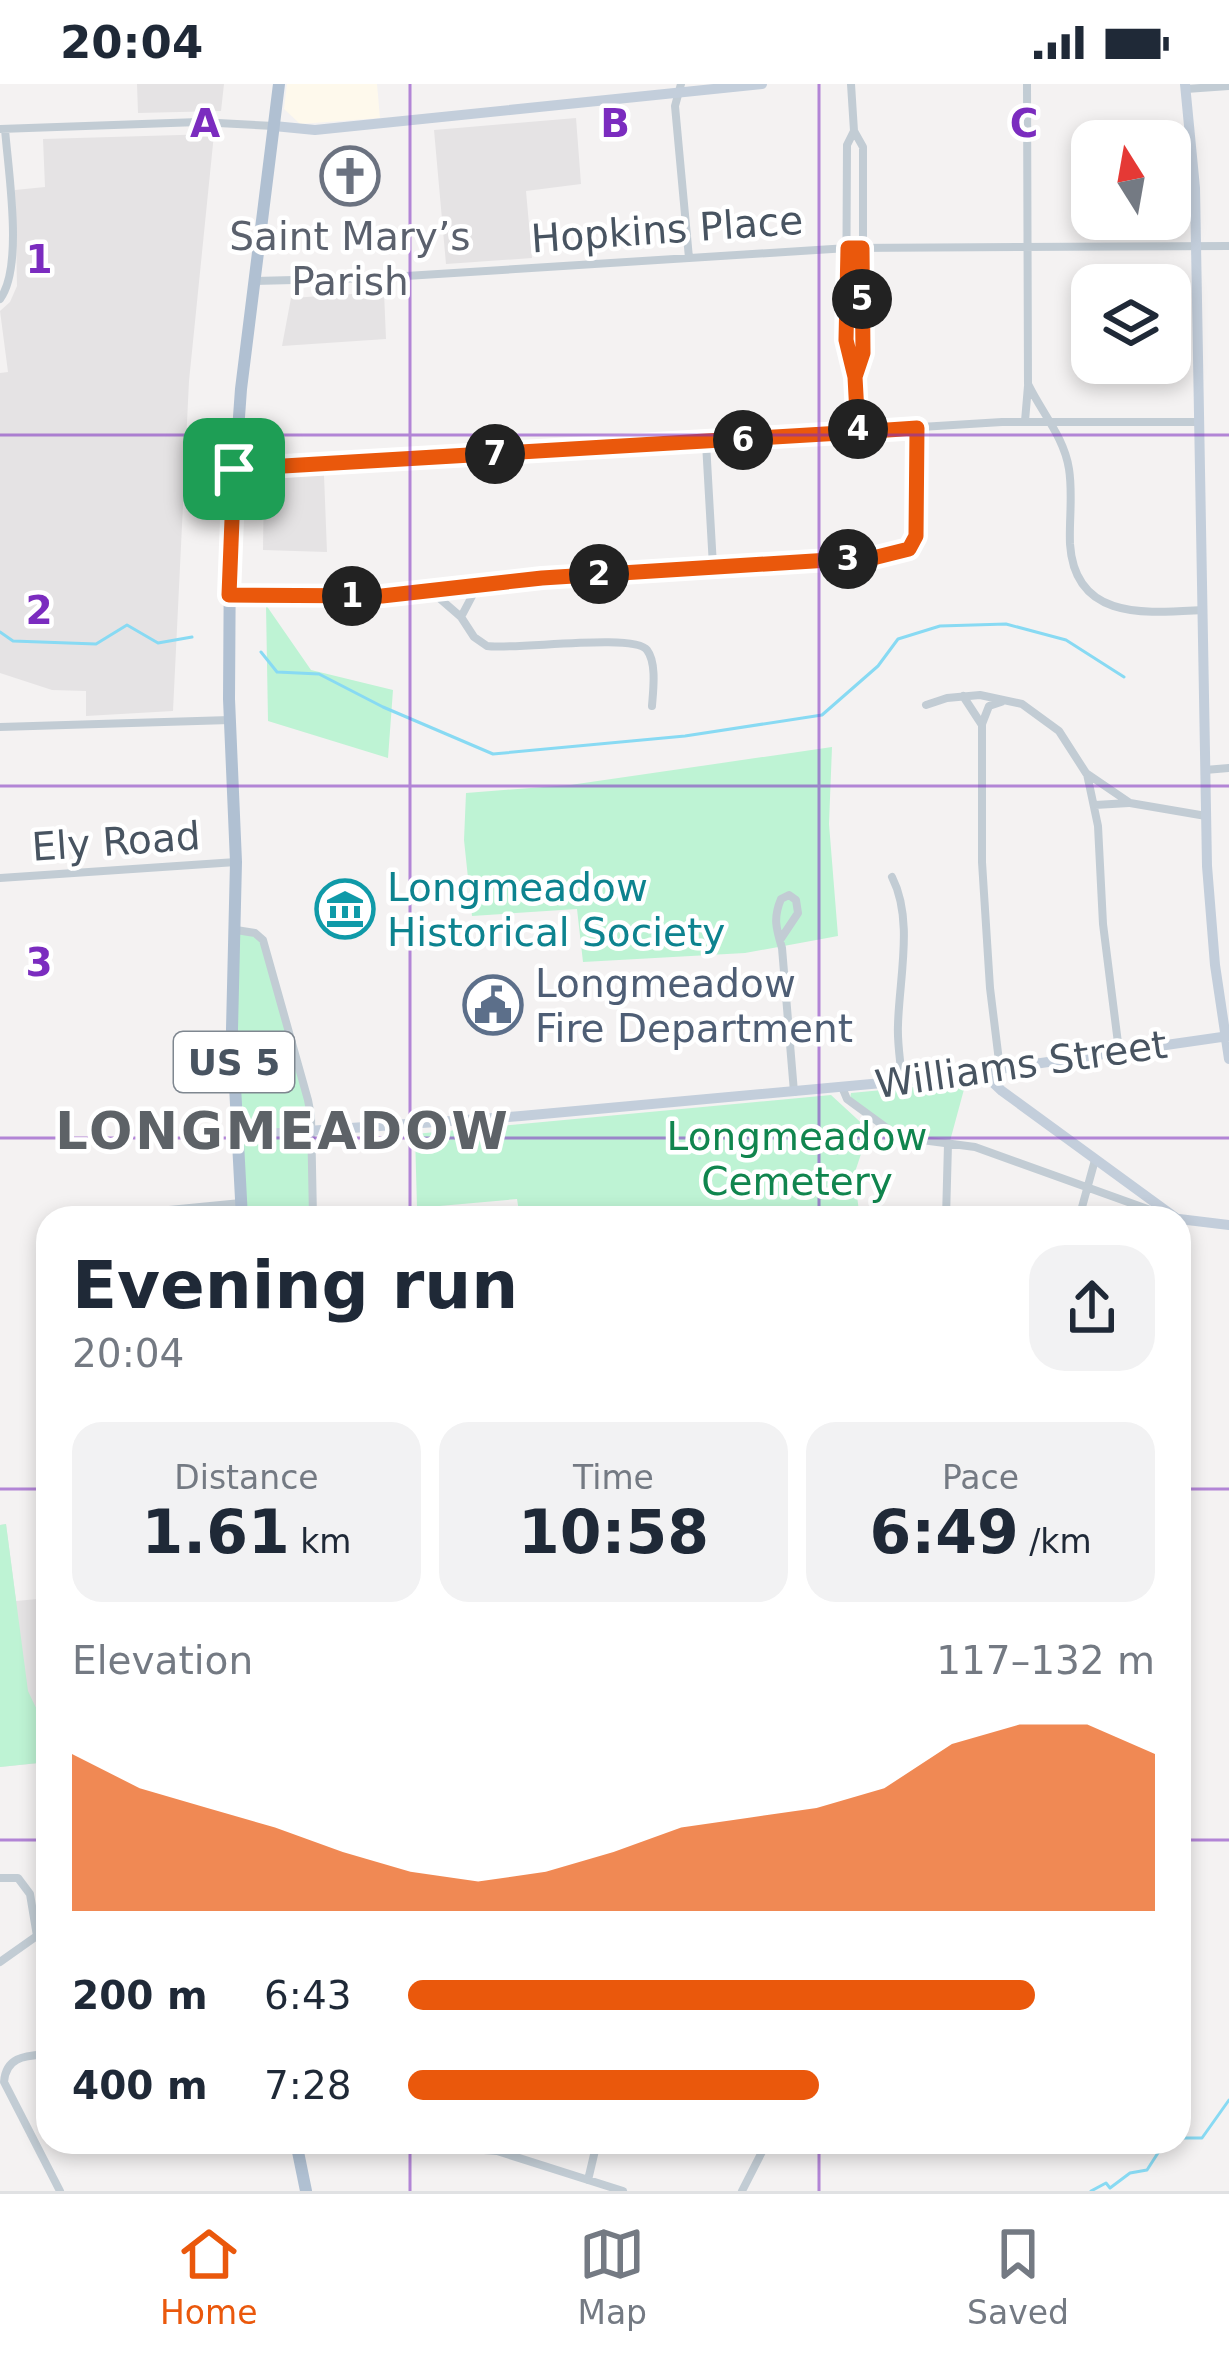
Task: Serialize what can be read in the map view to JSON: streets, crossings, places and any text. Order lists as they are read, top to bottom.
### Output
{
  "streets": {
    "main road": ["US 5", "Williams Street"],
    "street": ["Hopkins Place", "Ely Road"]
  },
  "crossings": [
    ["Hopkins Place", "US 5"],
    ["Ely Road", "US 5"],
    ["US 5", "Williams Street"]
  ],
  "districts": ["LONGMEADOW"],
  "parks": ["Longmeadow Cemetery"],
  "places": {
    "church": ["Saint Mary’s Parish"],
    "museum": ["Longmeadow Historical Society"],
    "public building": ["Longmeadow Fire Department"]
  },
  "north": "top",
  "page": {
    "status": "20:04",
    "pins": [
      "5",
      "4",
      "6",
      "7",
      "3",
      "2",
      "1"
    ],
    "heading": ["Evening run", "20:04"],
    "stats": [
      ["Distance", "1.61 km"],
      ["Time", "10:58"],
      ["Pace", "6:49 /km"]
    ],
    "chart": ["Elevation", "117–132 m"],
    "list": [
      {
        "name": "200 m",
        "note": "6:43"
      },
      {
        "name": "400 m",
        "note": "7:28"
      }
    ],
    "tabs": ["Home", "Map", "Saved"]
  },
  "grid": {
    "columns": ["A", "B", "C"],
    "rows": ["1", "2", "3"]
  }
}
